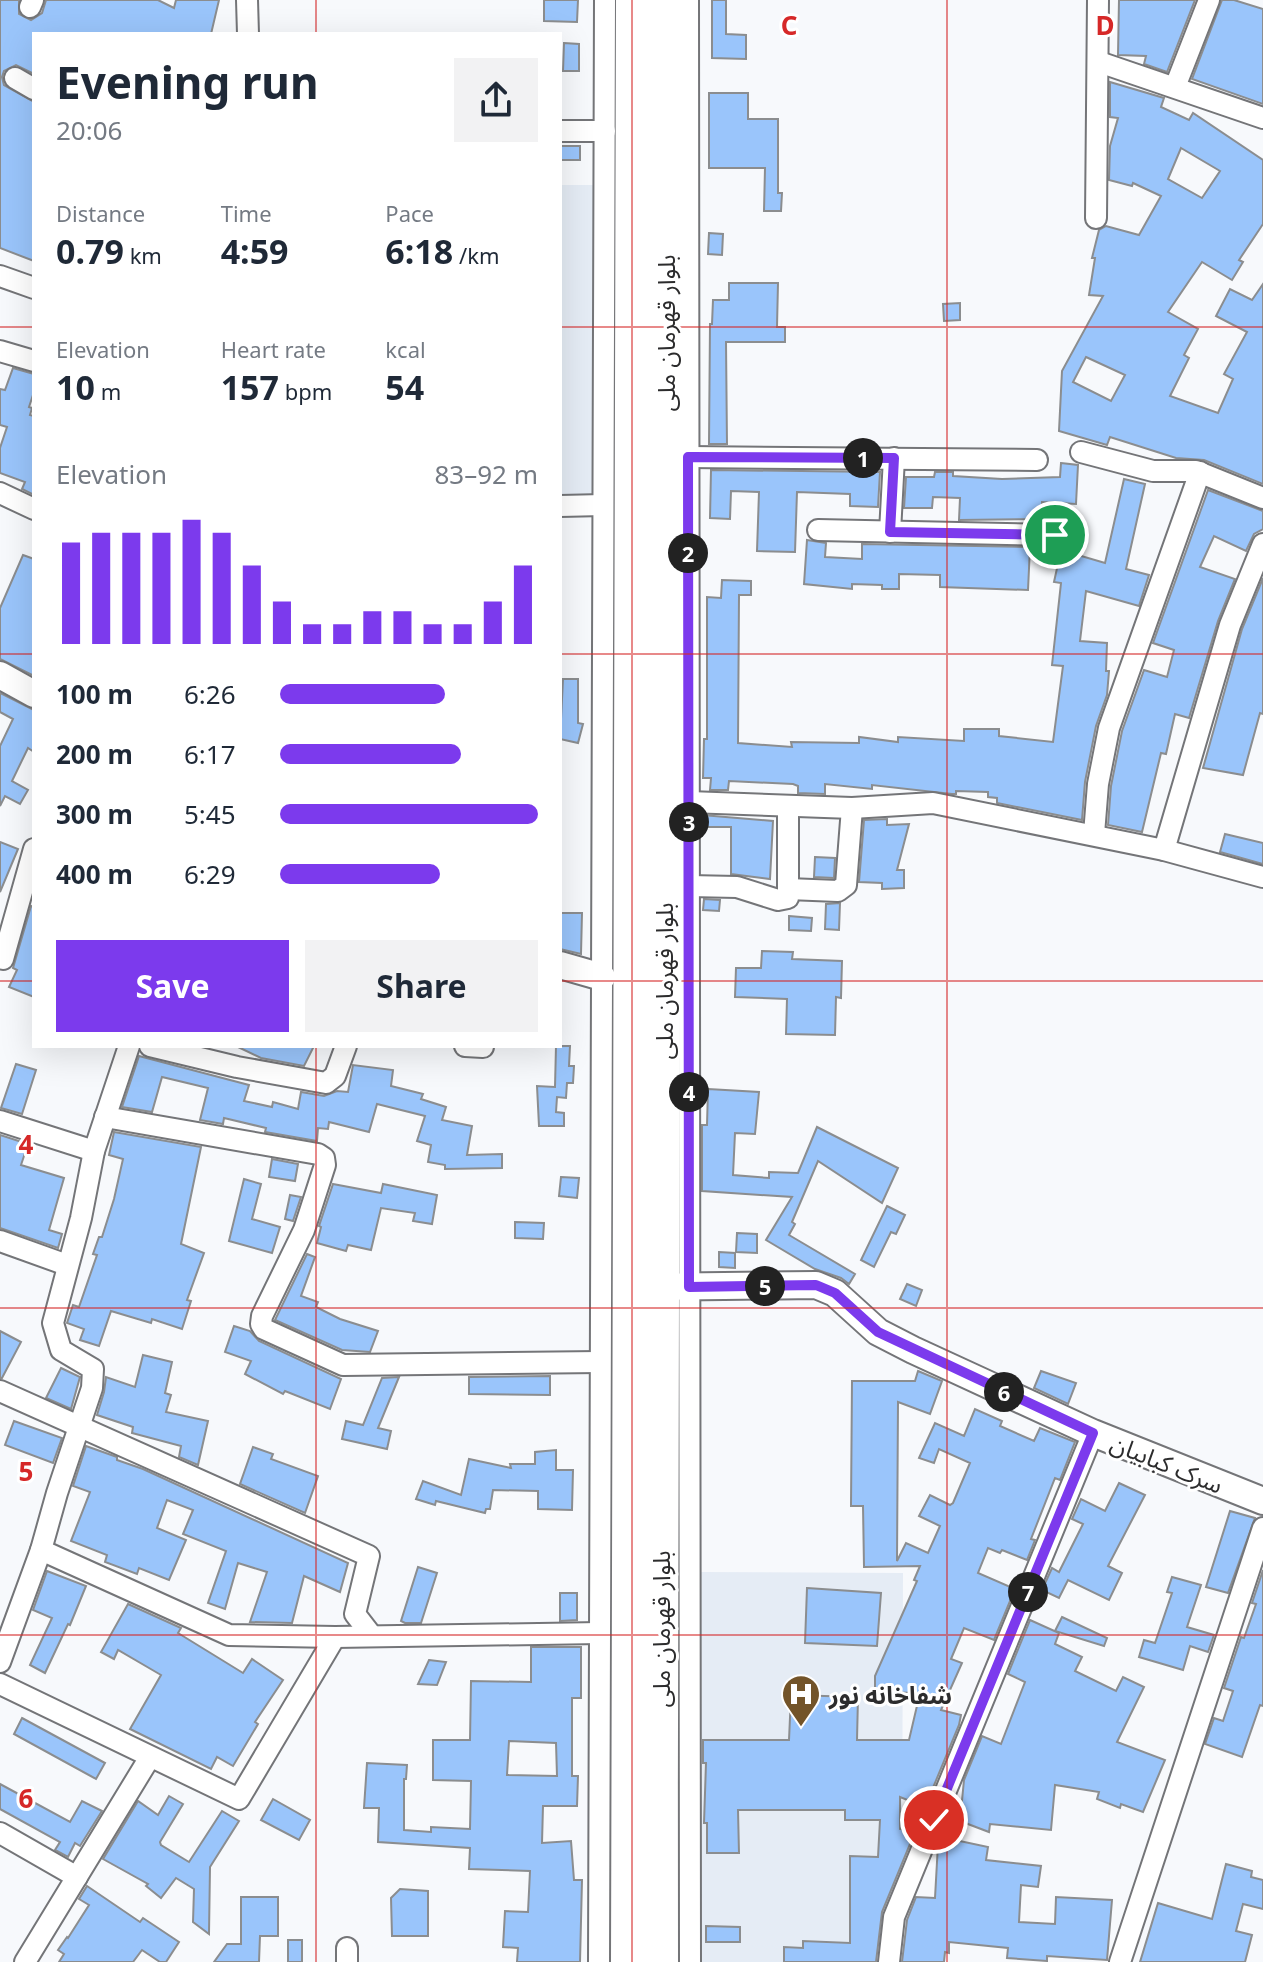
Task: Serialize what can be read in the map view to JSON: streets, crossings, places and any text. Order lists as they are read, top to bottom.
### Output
{
  "streets": {
    "highway": ["بلوار قهرمان ملی"],
    "street": ["سرک کبابیان"]
  },
  "crossings": [
    ["بلوار قهرمان ملی", "سرک کبابیان"]
  ],
  "places": {
    "hospital": ["شفاخانه نور"]
  },
  "page": {
    "heading": ["Evening run", "20:06"],
    "stats": [
      ["Distance", "0.79 km"],
      ["Time", "4:59"],
      ["Pace", "6:18 /km"],
      ["Elevation", "10 m"],
      ["Heart rate", "157 bpm"],
      ["kcal", "54"]
    ],
    "pins": [
      "1",
      "2",
      "3",
      "4",
      "5",
      "6",
      "7"
    ],
    "chart": ["Elevation", "83–92 m"],
    "list": [
      {
        "name": "100 m",
        "note": "6:26"
      },
      {
        "name": "200 m",
        "note": "6:17"
      },
      {
        "name": "300 m",
        "note": "5:45"
      },
      {
        "name": "400 m",
        "note": "6:29"
      }
    ],
    "buttons": ["Save", "Share"]
  },
  "grid": {
    "columns": ["C", "D"],
    "rows": ["4", "5", "6"]
  }
}
